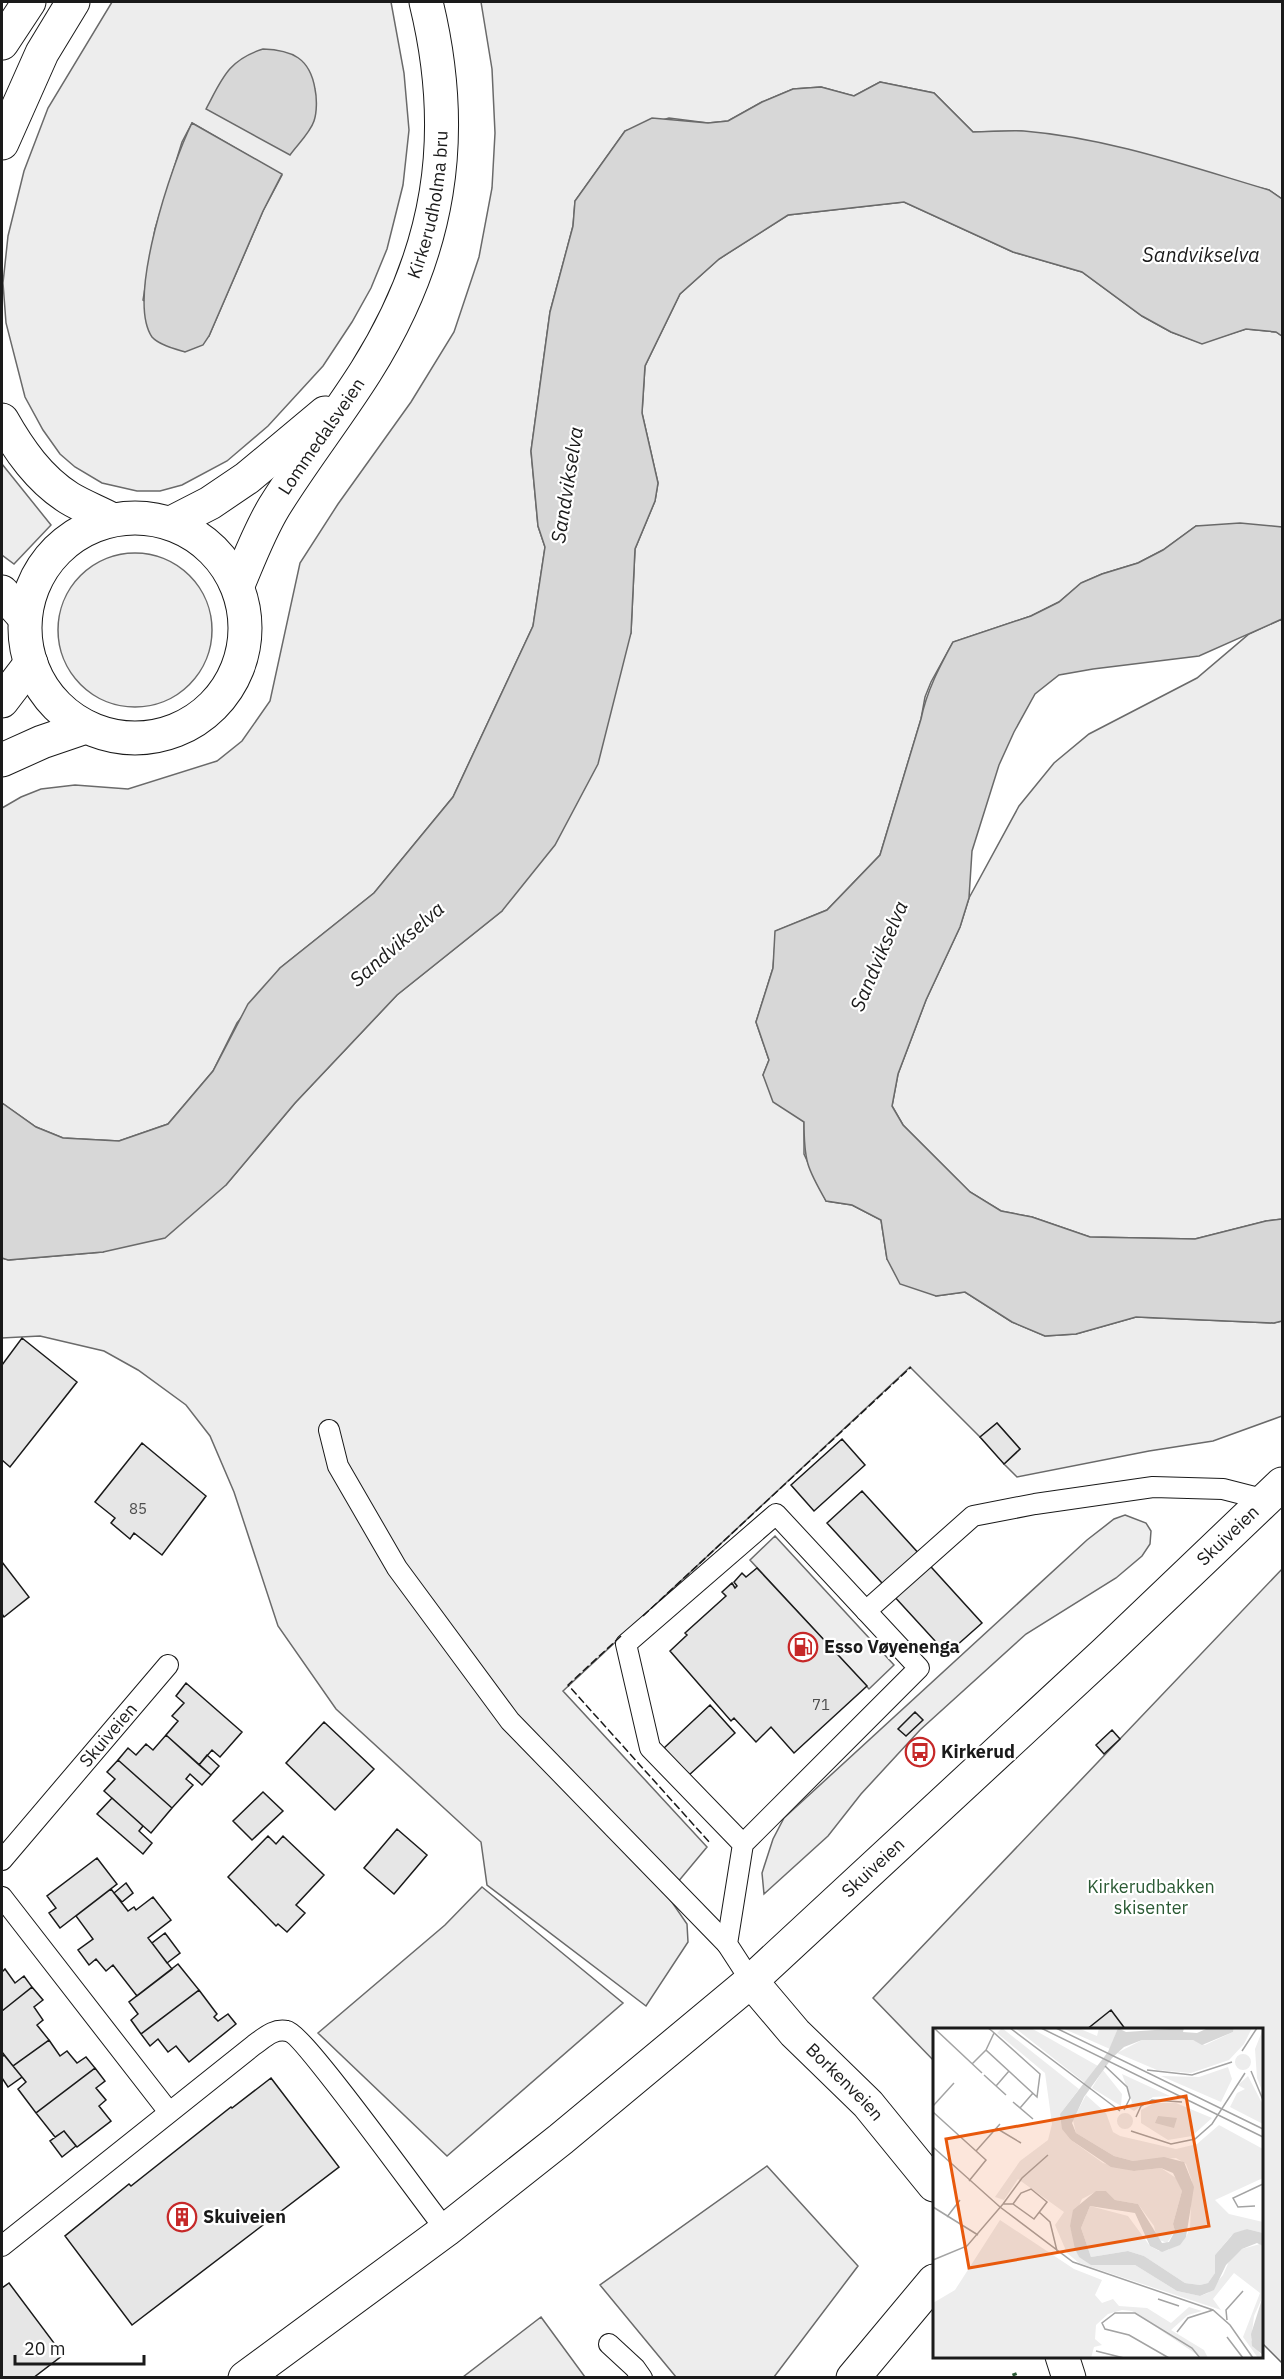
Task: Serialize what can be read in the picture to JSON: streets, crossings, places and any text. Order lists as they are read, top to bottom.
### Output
{
  "streets": {
    "main road": [
      "Kirkerudholma bru",
      "Lommedalsveien",
      "Skuiveien",
      "Borkenveien"
    ]
  },
  "crossings": [
    ["Kirkerudholma bru", "Lommedalsveien"],
    ["Skuiveien", "Borkenveien"]
  ],
  "water": ["Sandvikselva"],
  "parks": ["Kirkerudbakken skisenter"],
  "places": {
    "fuel station": ["Esso Vøyenenga"],
    "bus stop": ["Kirkerud"],
    "building": ["Skuiveien"]
  },
  "house_numbers": ["85", "71"],
  "scale_bar": "20 m"
}
